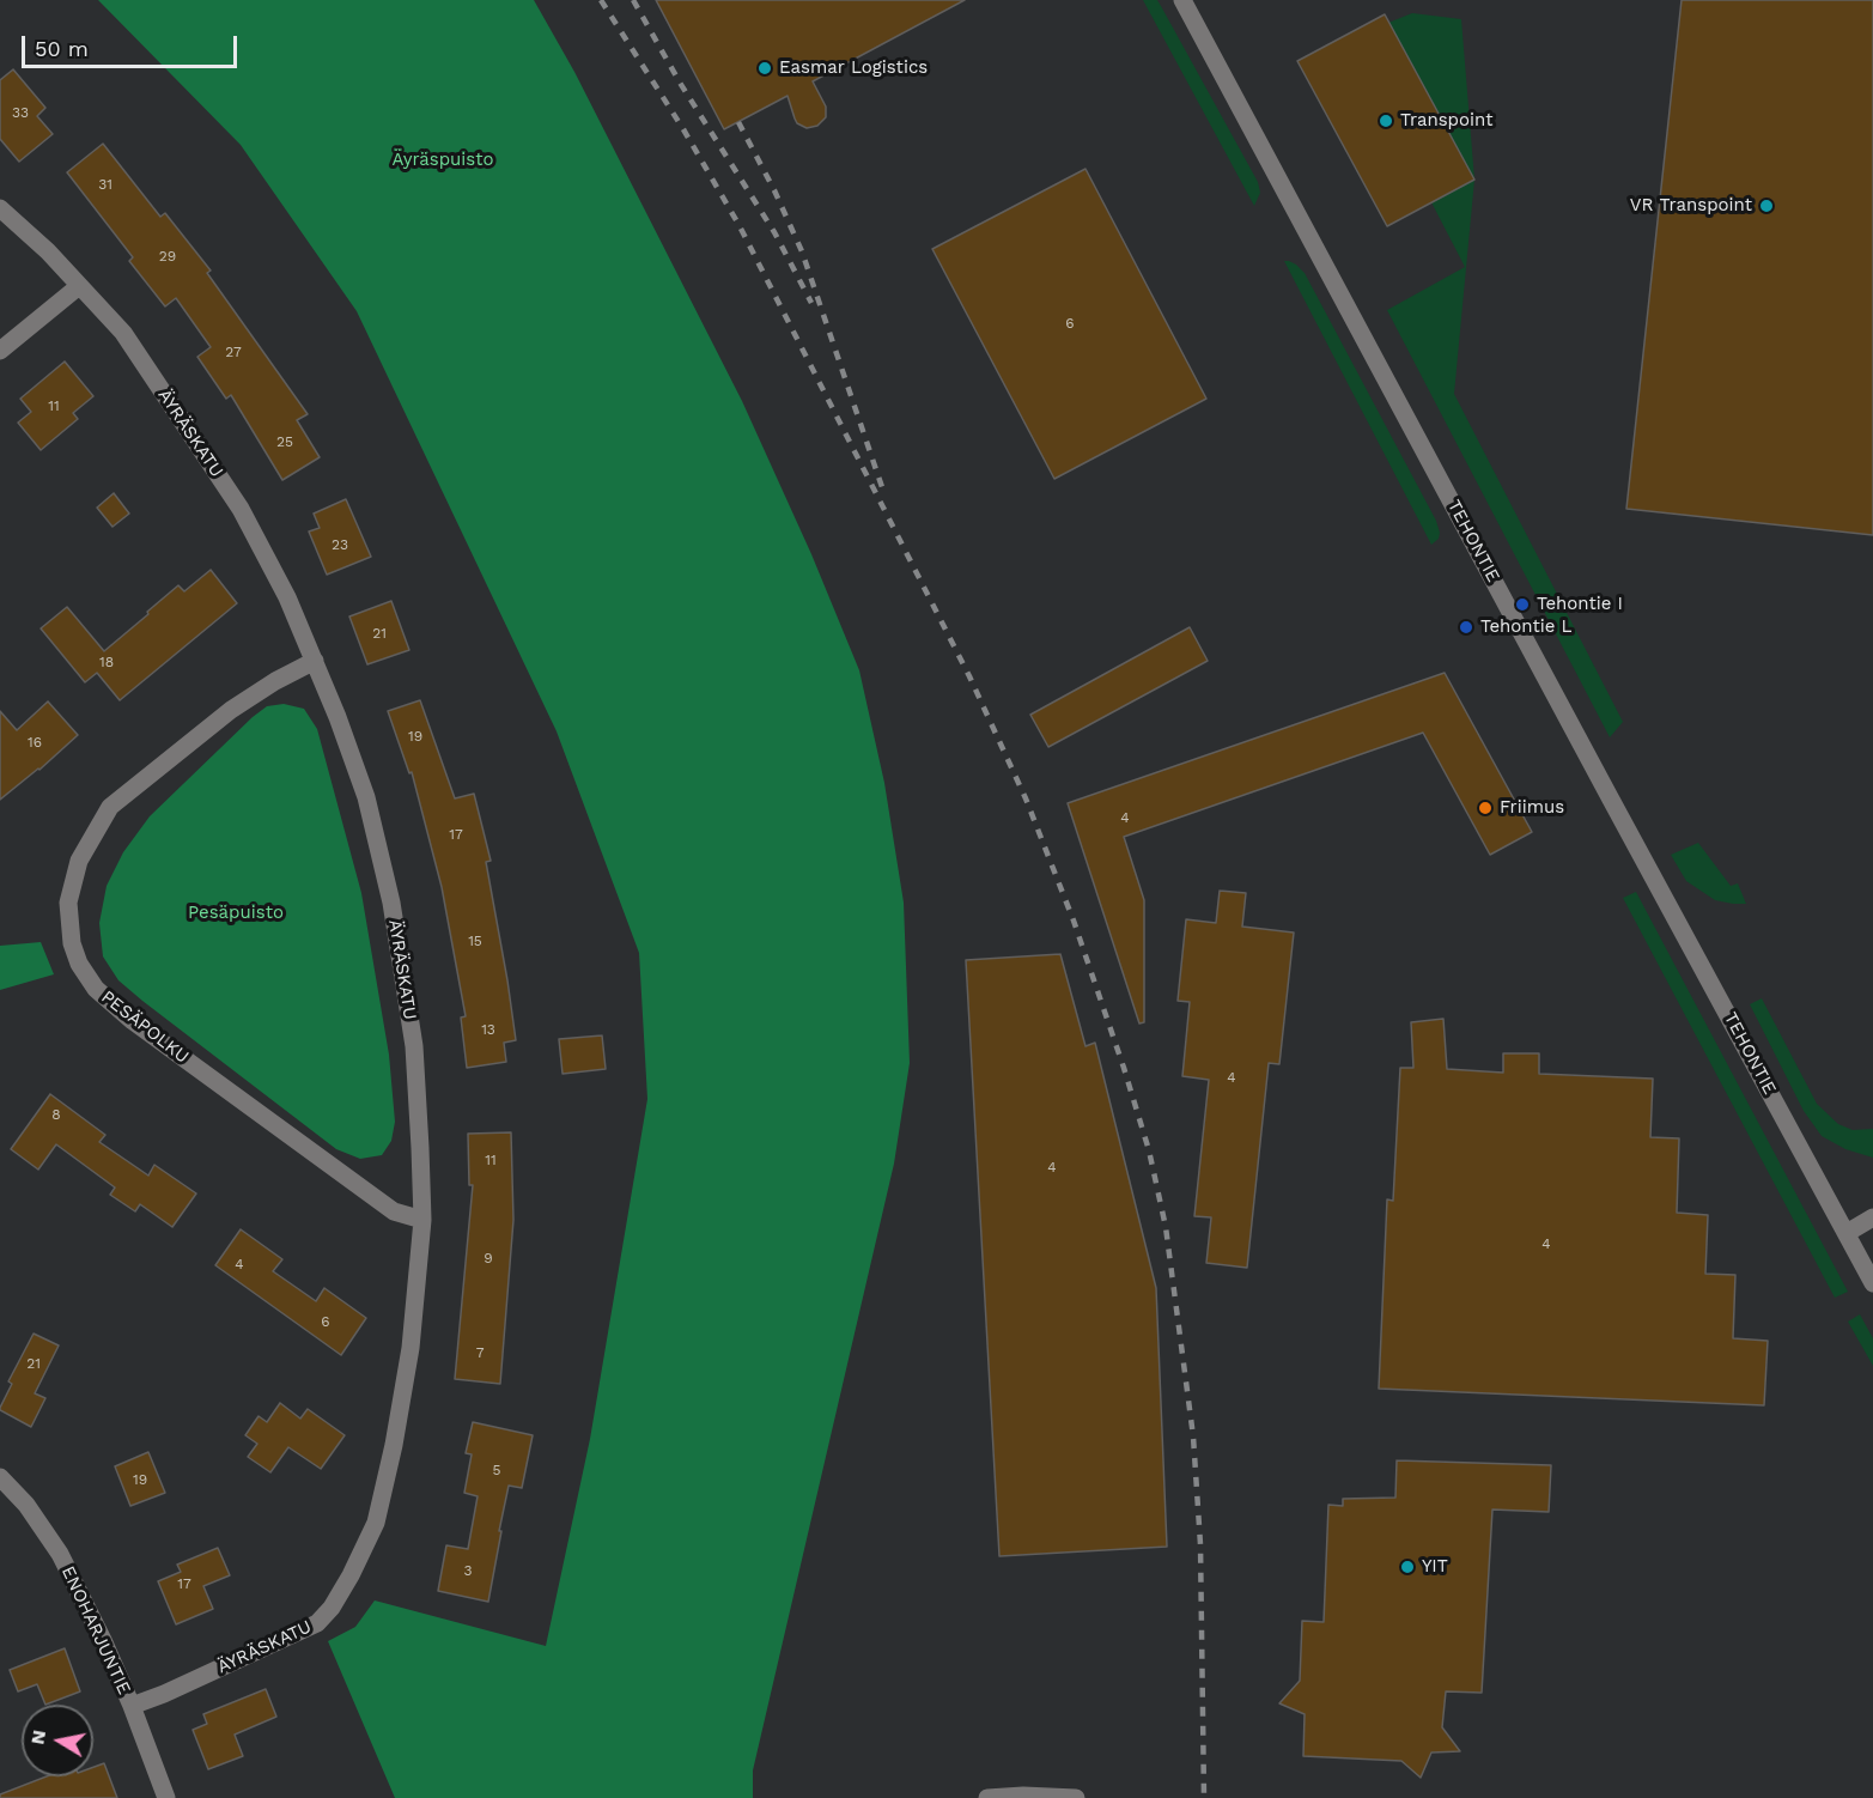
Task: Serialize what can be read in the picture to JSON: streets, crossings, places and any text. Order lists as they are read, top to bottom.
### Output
{
  "streets": {
    "street": [
      "ÄYRÄSKATU",
      "TEHONTIE",
      "PESÄPOLKU",
      "ENOHARJUNTIE"
    ]
  },
  "crossings": [
    ["ÄYRÄSKATU", "PESÄPOLKU"],
    ["ÄYRÄSKATU", "ENOHARJUNTIE"]
  ],
  "parks": ["Äyräspuisto", "Pesäpuisto"],
  "places": [
    "Easmar Logistics",
    "Transpoint",
    "VR Transpoint",
    "Tehontie I",
    "Tehontie L",
    "Friimus",
    "YIT"
  ],
  "house_numbers": [
    "33",
    "31",
    "29",
    "6",
    "27",
    "11",
    "25",
    "23",
    "21",
    "18",
    "19",
    "16",
    "4",
    "17",
    "15",
    "13",
    "4",
    "8",
    "11",
    "4",
    "4",
    "9",
    "4",
    "6",
    "7",
    "21",
    "5",
    "19",
    "3",
    "17"
  ],
  "scale_bar": "50 m",
  "north": "left"
}
